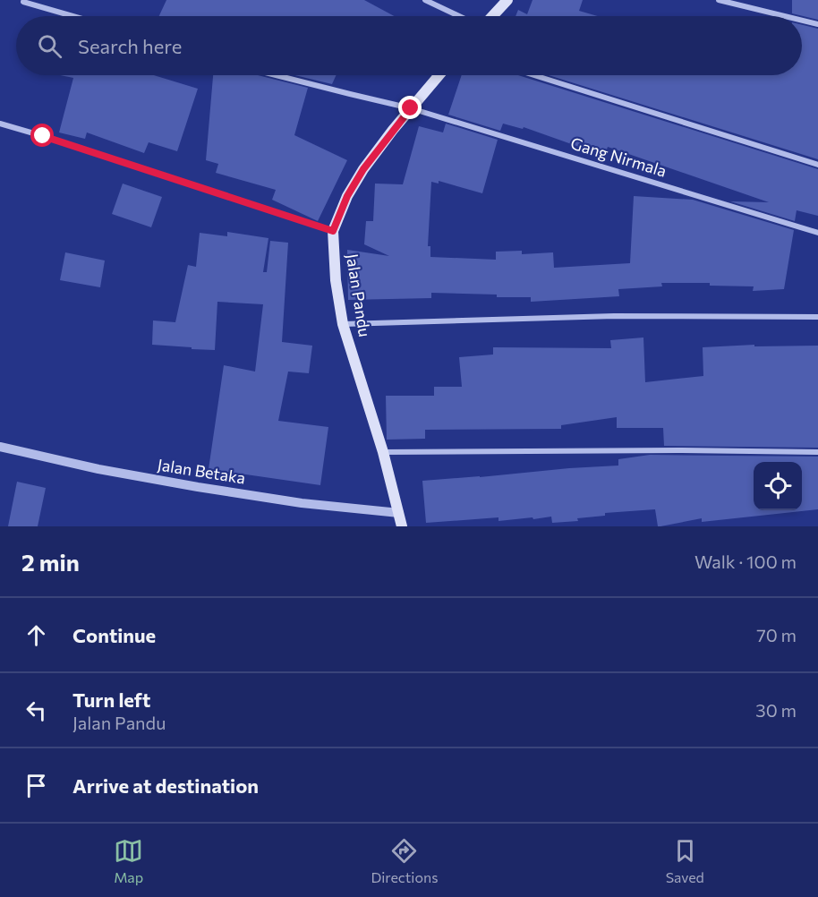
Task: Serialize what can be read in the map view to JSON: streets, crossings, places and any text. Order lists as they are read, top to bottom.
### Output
{
  "streets": {
    "main road": ["Jalan Pandu"],
    "street": ["Gang Nirmala", "Jalan Betaka"]
  },
  "crossings": [
    ["Gang Nirmala", "Jalan Pandu"],
    ["Jalan Pandu", "Jalan Betaka"]
  ],
  "page": {
    "search": "Search here",
    "heading": ["2 min", "Walk · 100 m"],
    "list": [
      ["Continue", "70 m"],
      ["Turn left", "Jalan Pandu", "30 m"],
      "Arrive at destination"
    ],
    "nav": ["Map", "Directions", "Saved"]
  }
}
